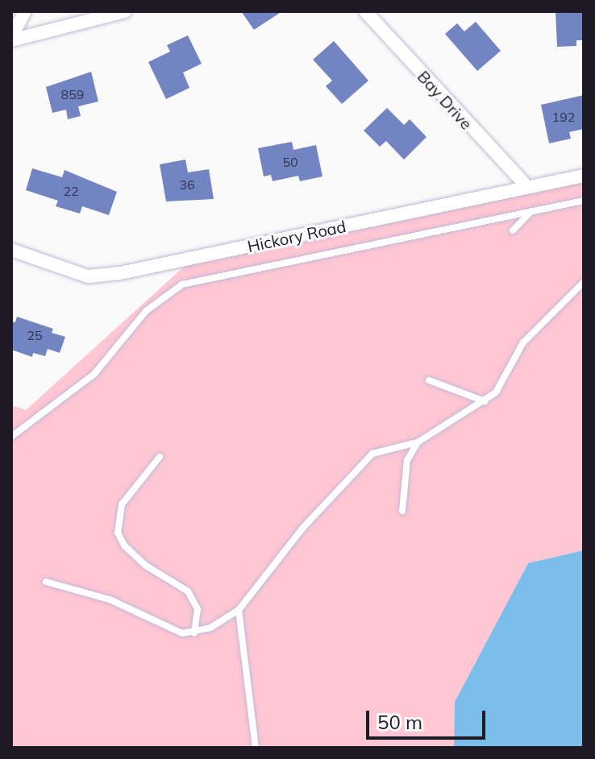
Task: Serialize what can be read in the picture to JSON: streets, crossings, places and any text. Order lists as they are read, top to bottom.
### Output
{
  "streets": {
    "street": ["Bay Drive", "Hickory Road"]
  },
  "crossings": [
    ["Bay Drive", "Hickory Road"]
  ],
  "house_numbers": [
    "859",
    "192",
    "50",
    "36",
    "22",
    "25"
  ],
  "scale_bar": "50 m"
}
